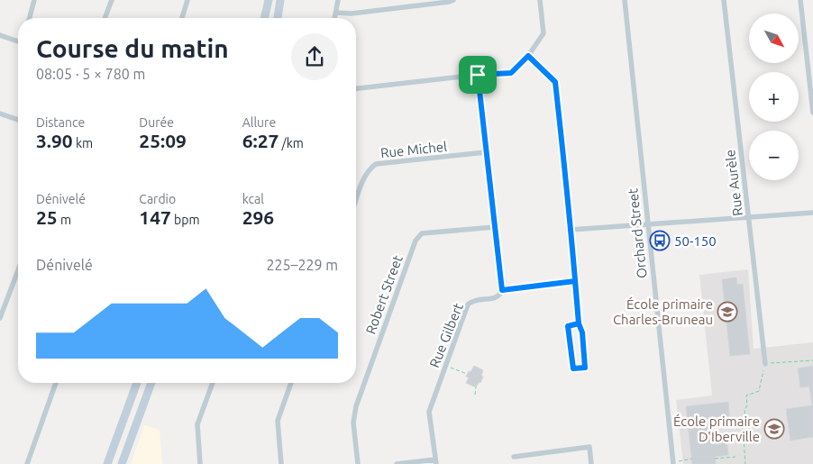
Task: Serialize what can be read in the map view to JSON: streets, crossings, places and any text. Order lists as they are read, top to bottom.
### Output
{
  "streets": {
    "street": [
      "Rue Michel",
      "Rue Aurèle",
      "Orchard Street",
      "Robert Street",
      "Rue Gilbert"
    ]
  },
  "places": {
    "bus stop": ["50-150"],
    "school or university": ["École primaire Charles-Bruneau", "École primaire D'Iberville"]
  },
  "north": "bottom right",
  "page": {
    "map_buttons": ["+", "−"],
    "heading": ["Course du matin", "08:05 · 5 × 780 m"],
    "stats": [
      ["Distance", "3.90 km"],
      ["Durée", "25:09"],
      ["Allure", "6:27 /km"],
      ["Dénivelé", "25 m"],
      ["Cardio", "147 bpm"],
      ["kcal", "296"]
    ],
    "chart": ["Dénivelé", "225–229 m"]
  }
}
